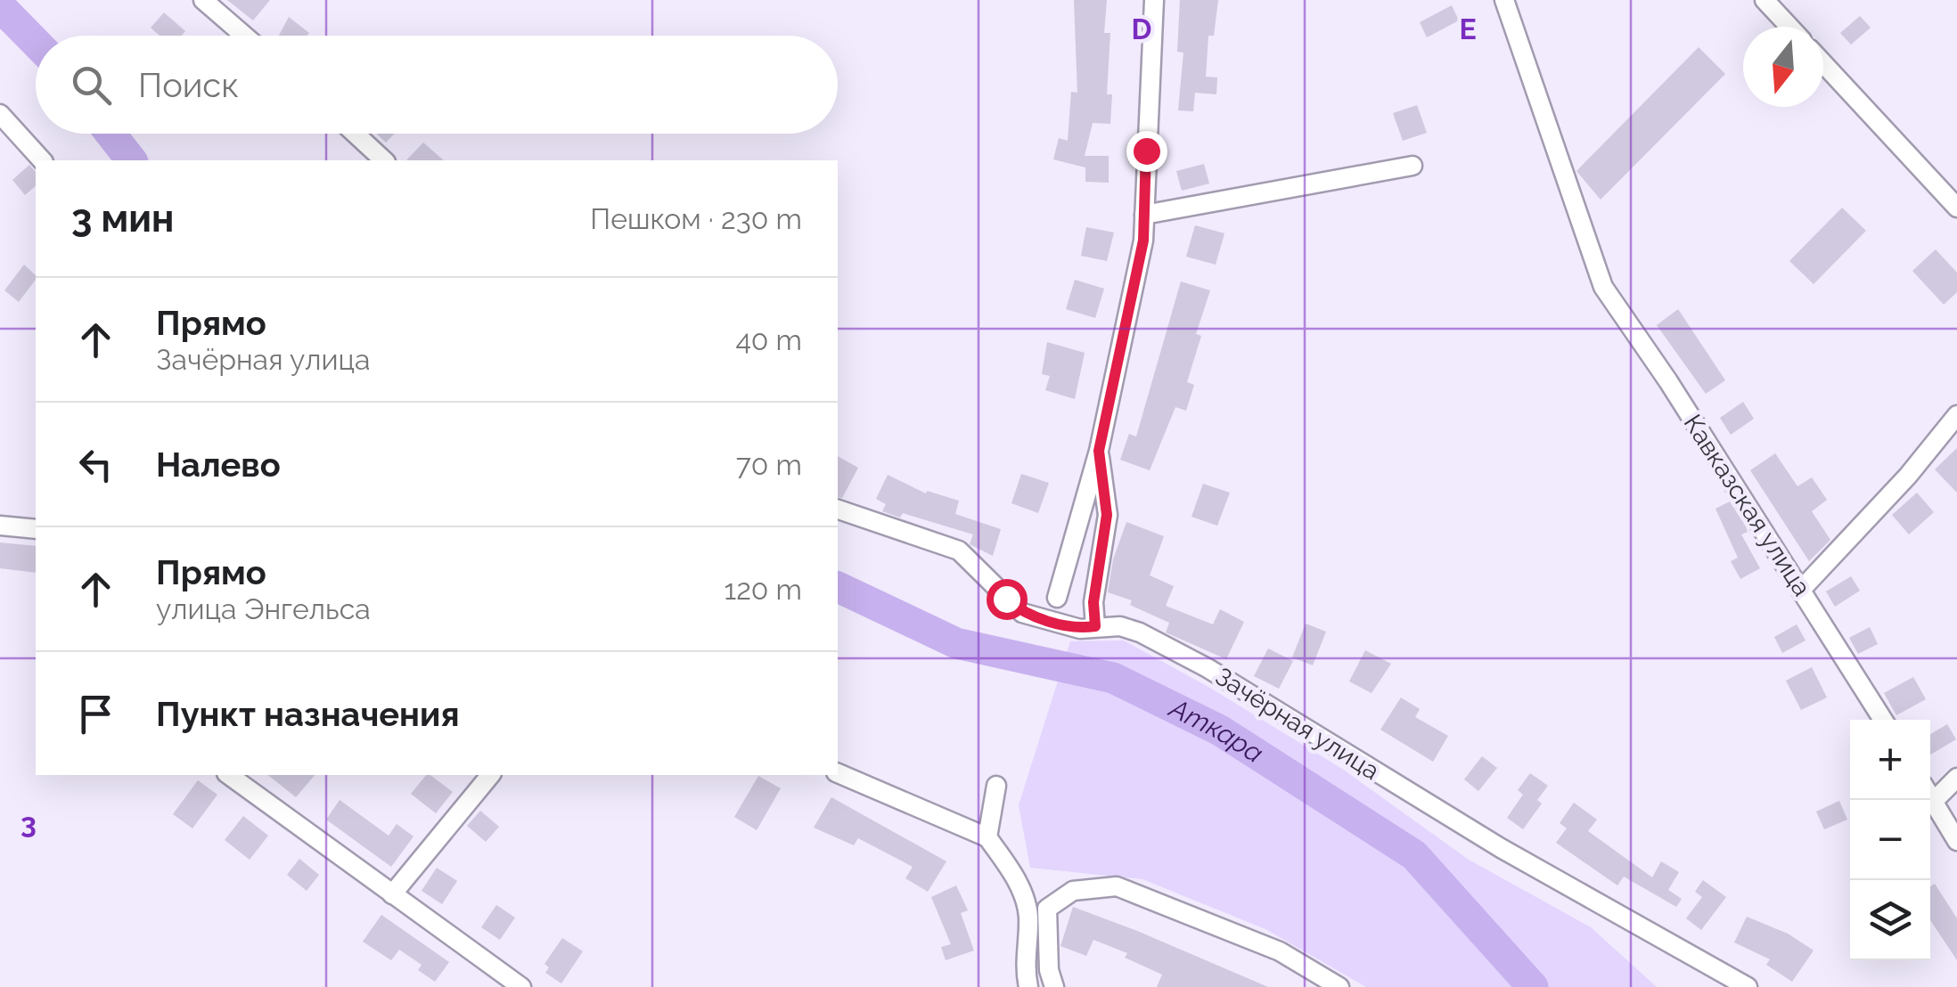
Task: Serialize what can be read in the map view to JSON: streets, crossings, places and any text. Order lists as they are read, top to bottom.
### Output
{
  "streets": {
    "street": ["Кавказская улица", "Зачёрная улица"]
  },
  "water": ["Аткара"],
  "north": "bottom",
  "page": {
    "search": "Поиск",
    "heading": ["3 мин", "Пешком · 230 m"],
    "list": [
      ["Прямо", "Зачёрная улица", "40 m"],
      ["Налево", "70 m"],
      ["Прямо", "улица Энгельса", "120 m"],
      "Пункт назначения"
    ],
    "map_buttons": ["+", "−"]
  },
  "grid": {
    "columns": ["D", "E"],
    "rows": ["3"]
  }
}
